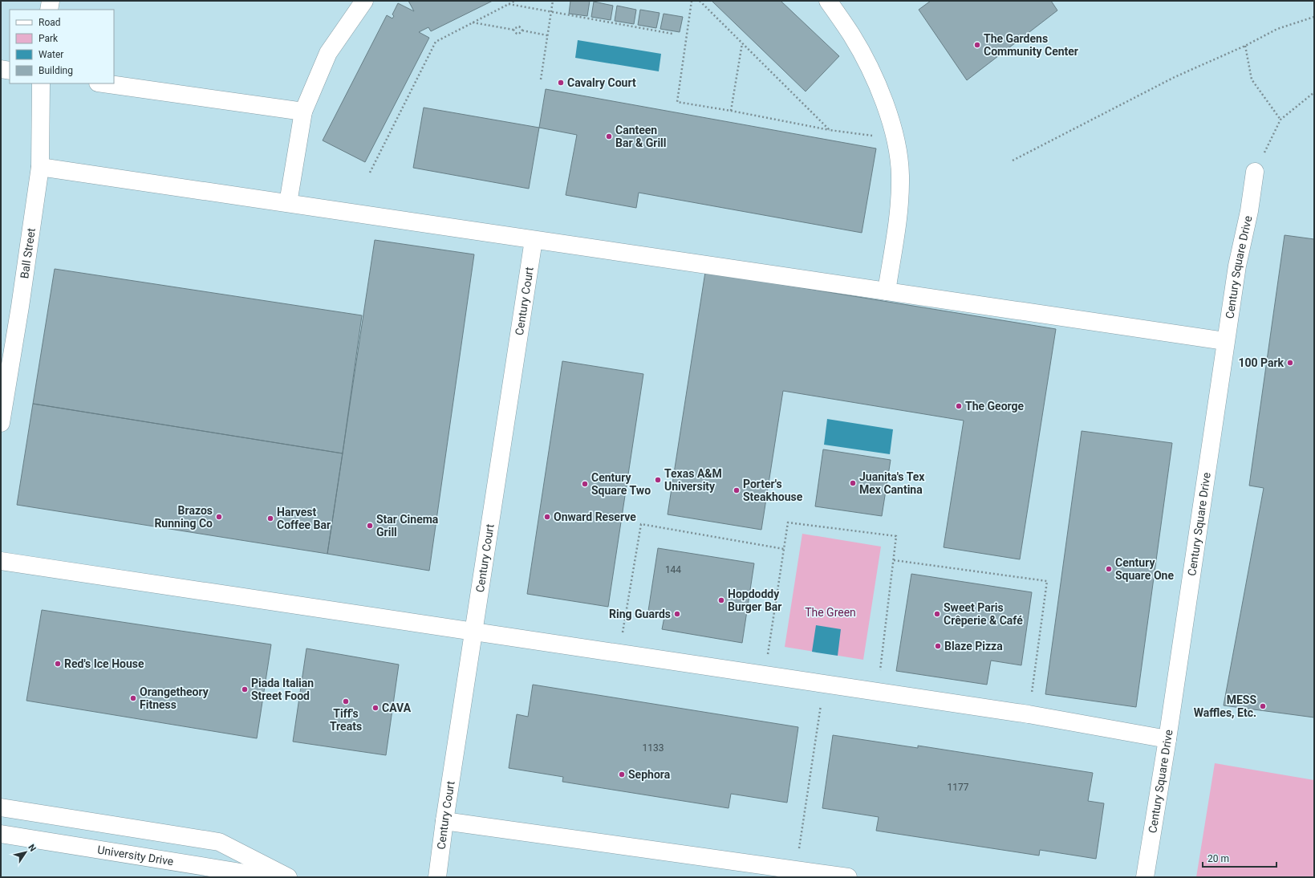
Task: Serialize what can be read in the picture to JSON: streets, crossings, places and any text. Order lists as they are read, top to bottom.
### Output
{
  "streets": {
    "main road": [
      "Ball Street",
      "Century Square Drive",
      "Century Court",
      "University Drive"
    ]
  },
  "parks": ["The Green"],
  "places": [
    "The Gardens Community Center",
    "Cavalry Court",
    "Canteen Bar & Grill",
    "100 Park",
    "The George",
    "Texas A&M University",
    "Juanita's Tex Mex Cantina",
    "Century Square Two",
    "Porter's Steakhouse",
    "Brazos Running Co",
    "Onward Reserve",
    "Harvest Coffee Bar",
    "Star Cinema Grill",
    "Century Square One",
    "Hopdoddy Burger Bar",
    "Ring Guards",
    "Sweet Paris Crêperie & Café",
    "Blaze Pizza",
    "Red's Ice House",
    "Piada Italian Street Food",
    "Orangetheory Fitness",
    "Tiff's Treats",
    "MESS Waffles, Etc.",
    "CAVA",
    "Sephora"
  ],
  "house_numbers": ["144", "1133", "1177"],
  "legend": [
    "Road",
    "Park",
    "Water",
    "Building"
  ],
  "scale_bar": "20 m",
  "north": "top right"
}
